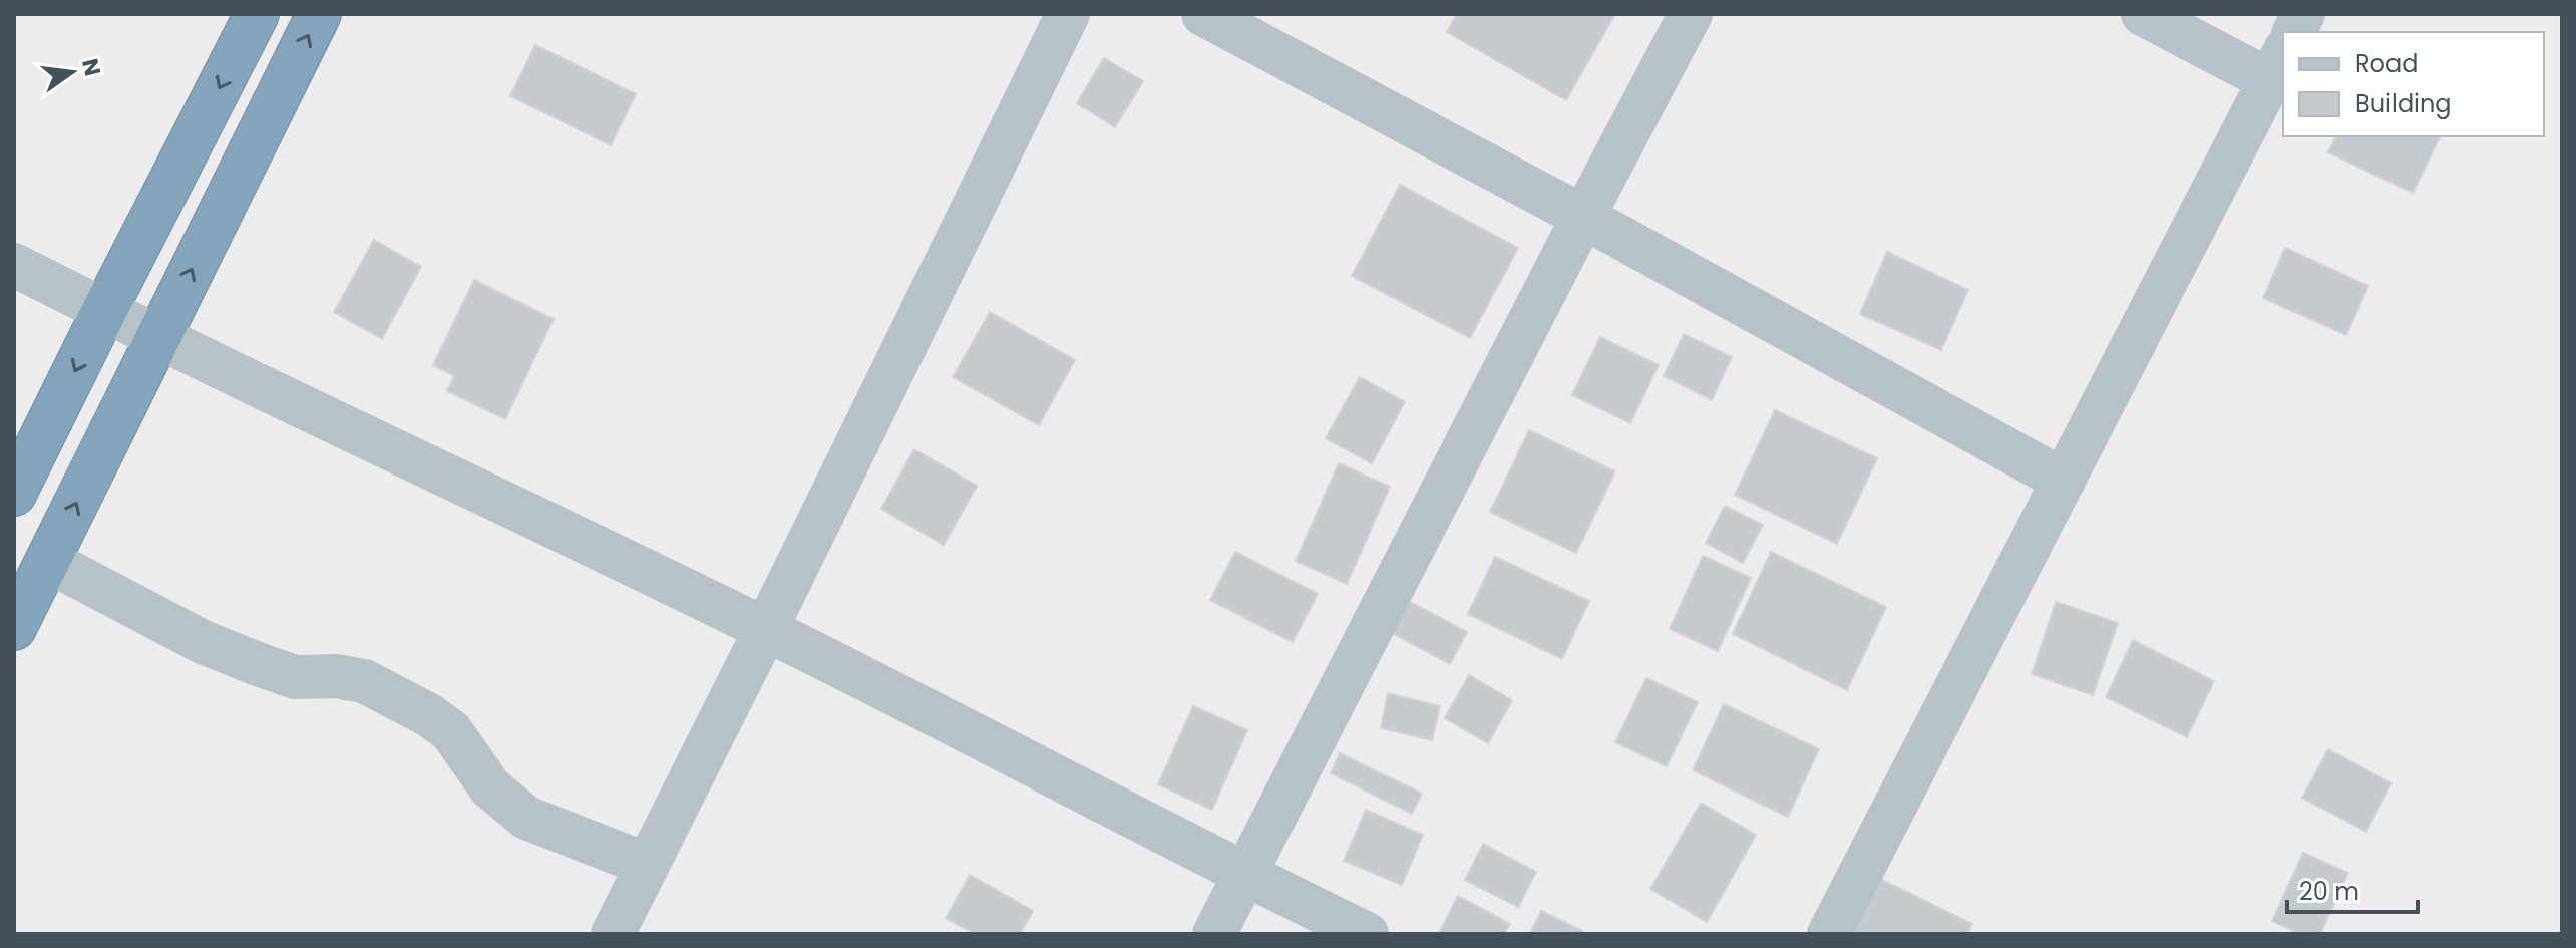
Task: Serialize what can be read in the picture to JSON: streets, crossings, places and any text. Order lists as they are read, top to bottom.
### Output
{
  "legend": ["Road", "Building"],
  "scale_bar": "20 m",
  "north": "right"
}
